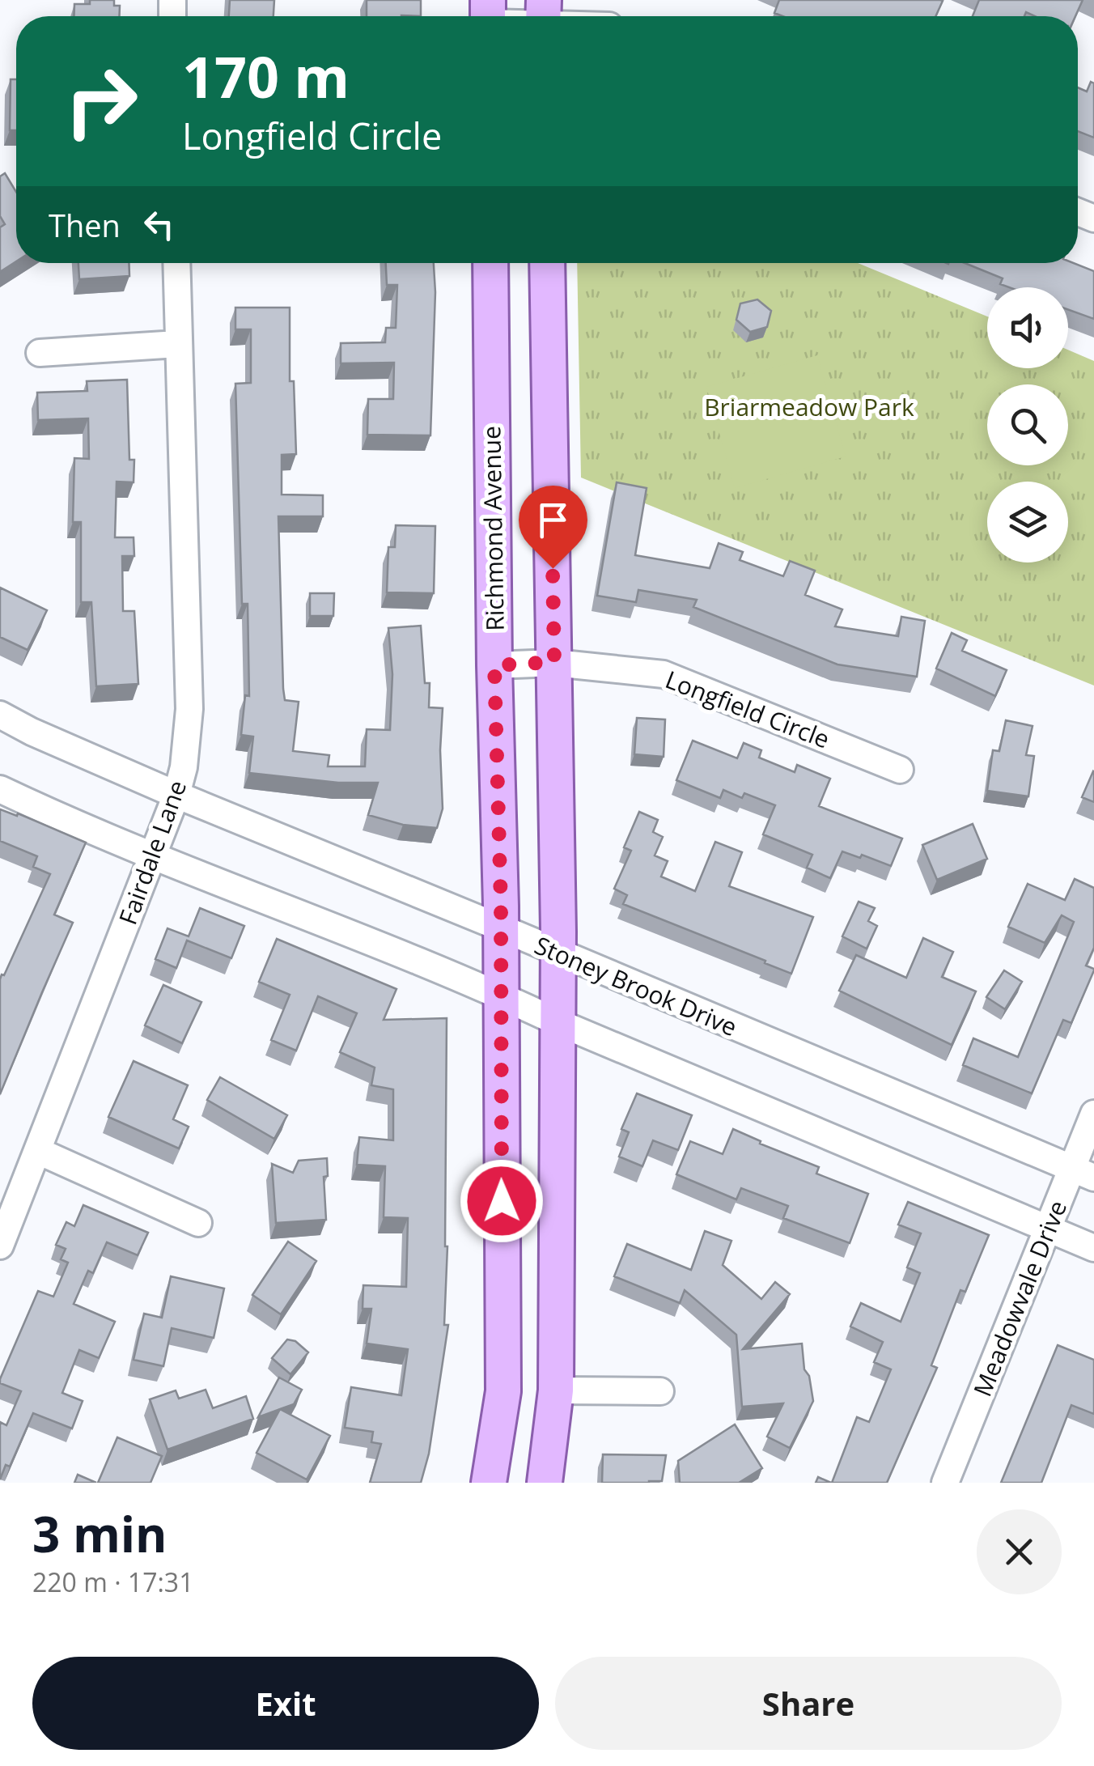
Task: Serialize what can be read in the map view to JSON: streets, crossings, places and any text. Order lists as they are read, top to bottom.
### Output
{
  "streets": {
    "main road": ["Richmond Avenue"],
    "street": [
      "Longfield Circle",
      "Fairdale Lane",
      "Stoney Brook Drive",
      "Meadowvale Drive"
    ]
  },
  "crossings": [
    ["Richmond Avenue", "Longfield Circle"],
    ["Richmond Avenue", "Stoney Brook Drive"],
    ["Fairdale Lane", "Stoney Brook Drive"],
    ["Stoney Brook Drive", "Meadowvale Drive"]
  ],
  "parks": ["Briarmeadow Park"],
  "page": {
    "turn": ["170 m", "Longfield Circle"],
    "then": "Then",
    "heading": ["3 min", "220 m · 17:31"],
    "buttons": ["Exit", "Share"]
  }
}
